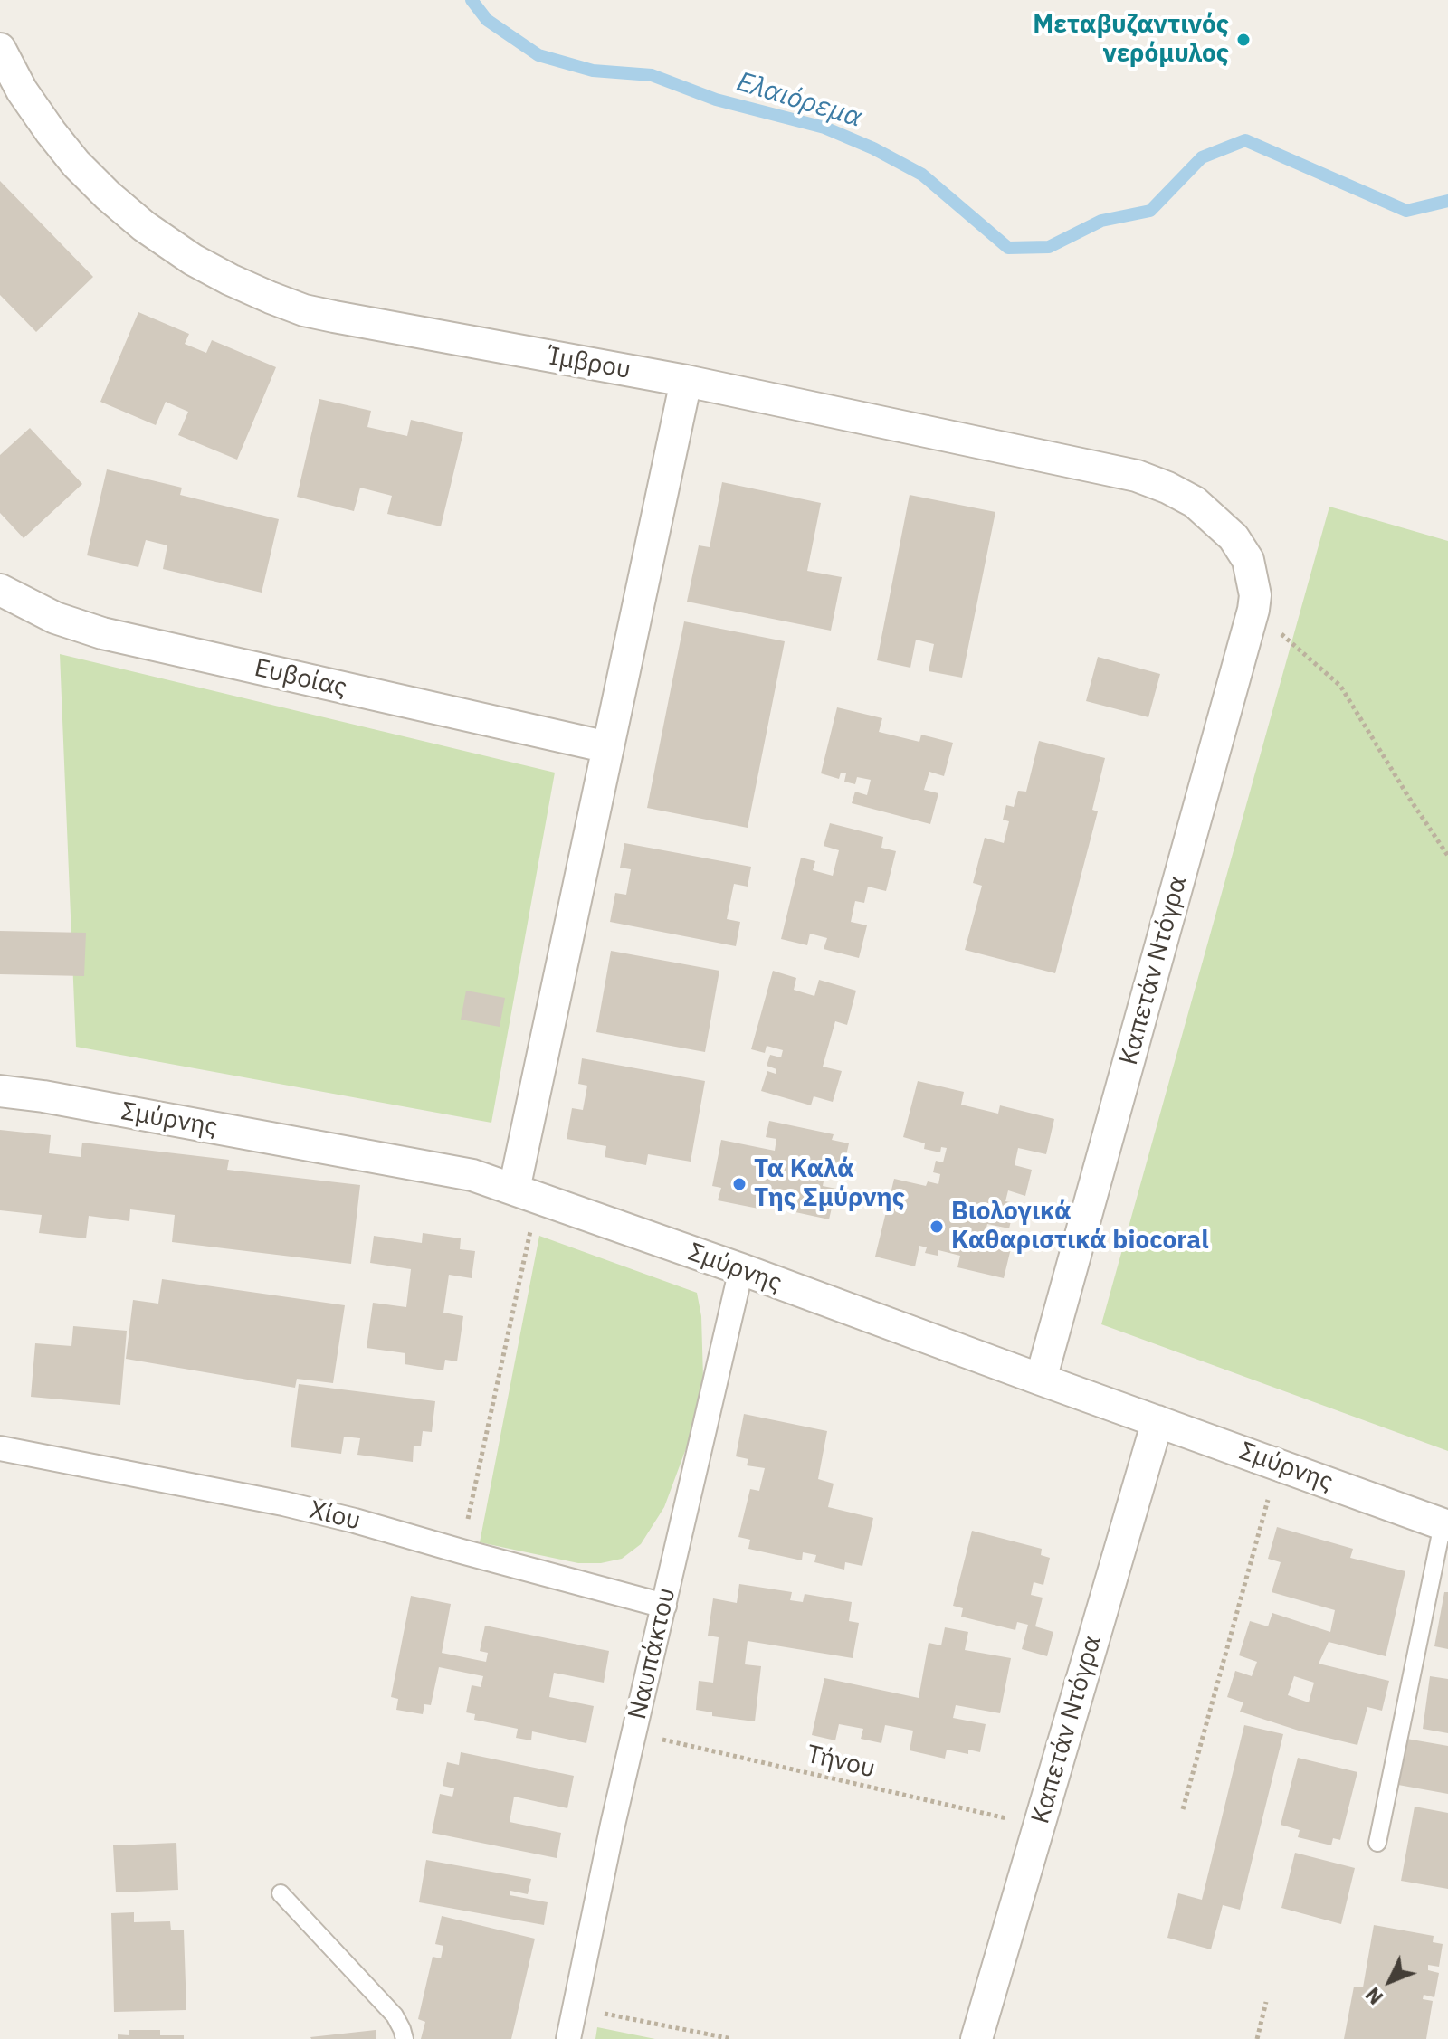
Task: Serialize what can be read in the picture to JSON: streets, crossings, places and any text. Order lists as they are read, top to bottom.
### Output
{
  "streets": {
    "street": [
      "Ίμβρου",
      "Ευβοίας",
      "Καπετάν Ντόγρα",
      "Σμύρνης",
      "Χίου",
      "Ναυπάκτου"
    ],
    "path": ["Τήνου"]
  },
  "crossings": [
    ["Ίμβρου", "Καπετάν Ντόγρα"],
    ["Καπετάν Ντόγρα", "Σμύρνης"],
    ["Καπετάν Ντόγρα", "Τήνου"],
    ["Σμύρνης", "Ναυπάκτου"],
    ["Χίου", "Ναυπάκτου"],
    ["Ναυπάκτου", "Τήνου"]
  ],
  "water": ["Ελαιόρεμα"],
  "places": ["Μεταβυζαντινός νερόμυλος", "Τα Καλά Της Σμύρνης", "Βιολογικά Καθαριστικά biocoral"],
  "north": "bottom left"
}
